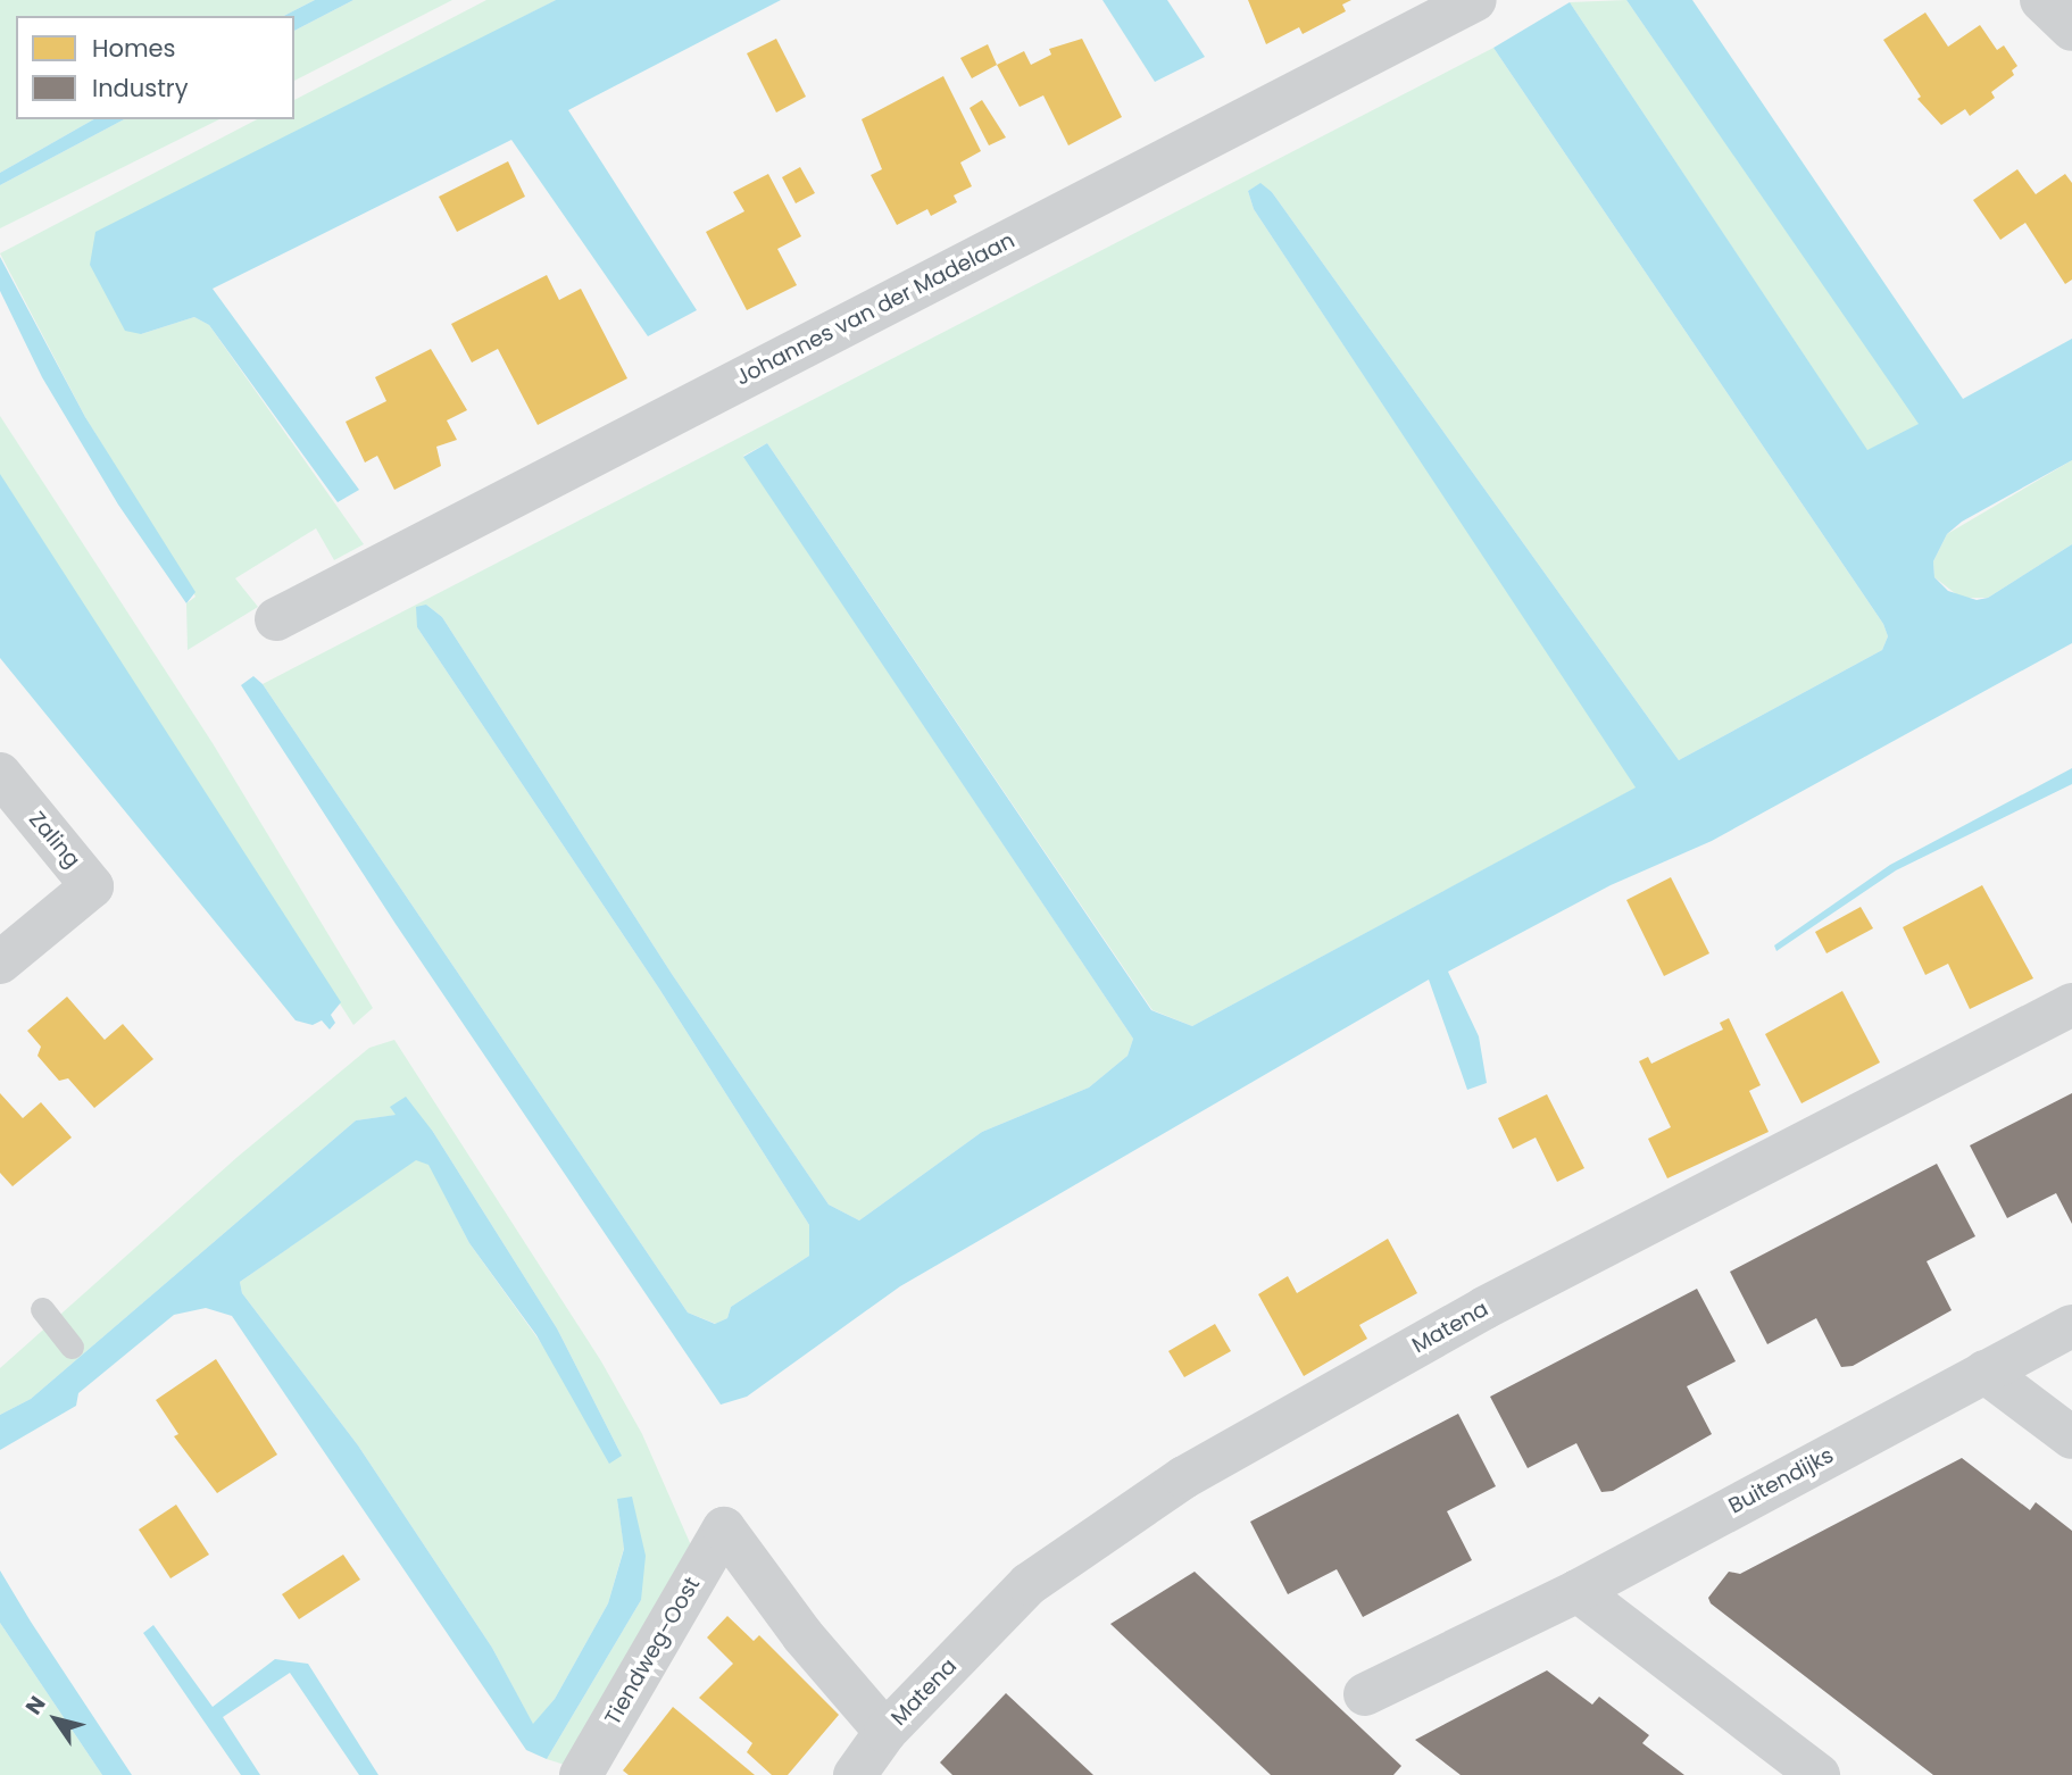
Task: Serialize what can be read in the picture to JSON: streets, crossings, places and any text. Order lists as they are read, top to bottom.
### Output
{
  "streets": {
    "street": [
      "Johannes van der Madelaan",
      "Zaling",
      "Matena",
      "Buitendijks",
      "Tiendweg-Oost"
    ]
  },
  "crossings": [
    ["Matena", "Tiendweg-Oost"]
  ],
  "legend": ["Homes", "Industry"],
  "north": "top left"
}
